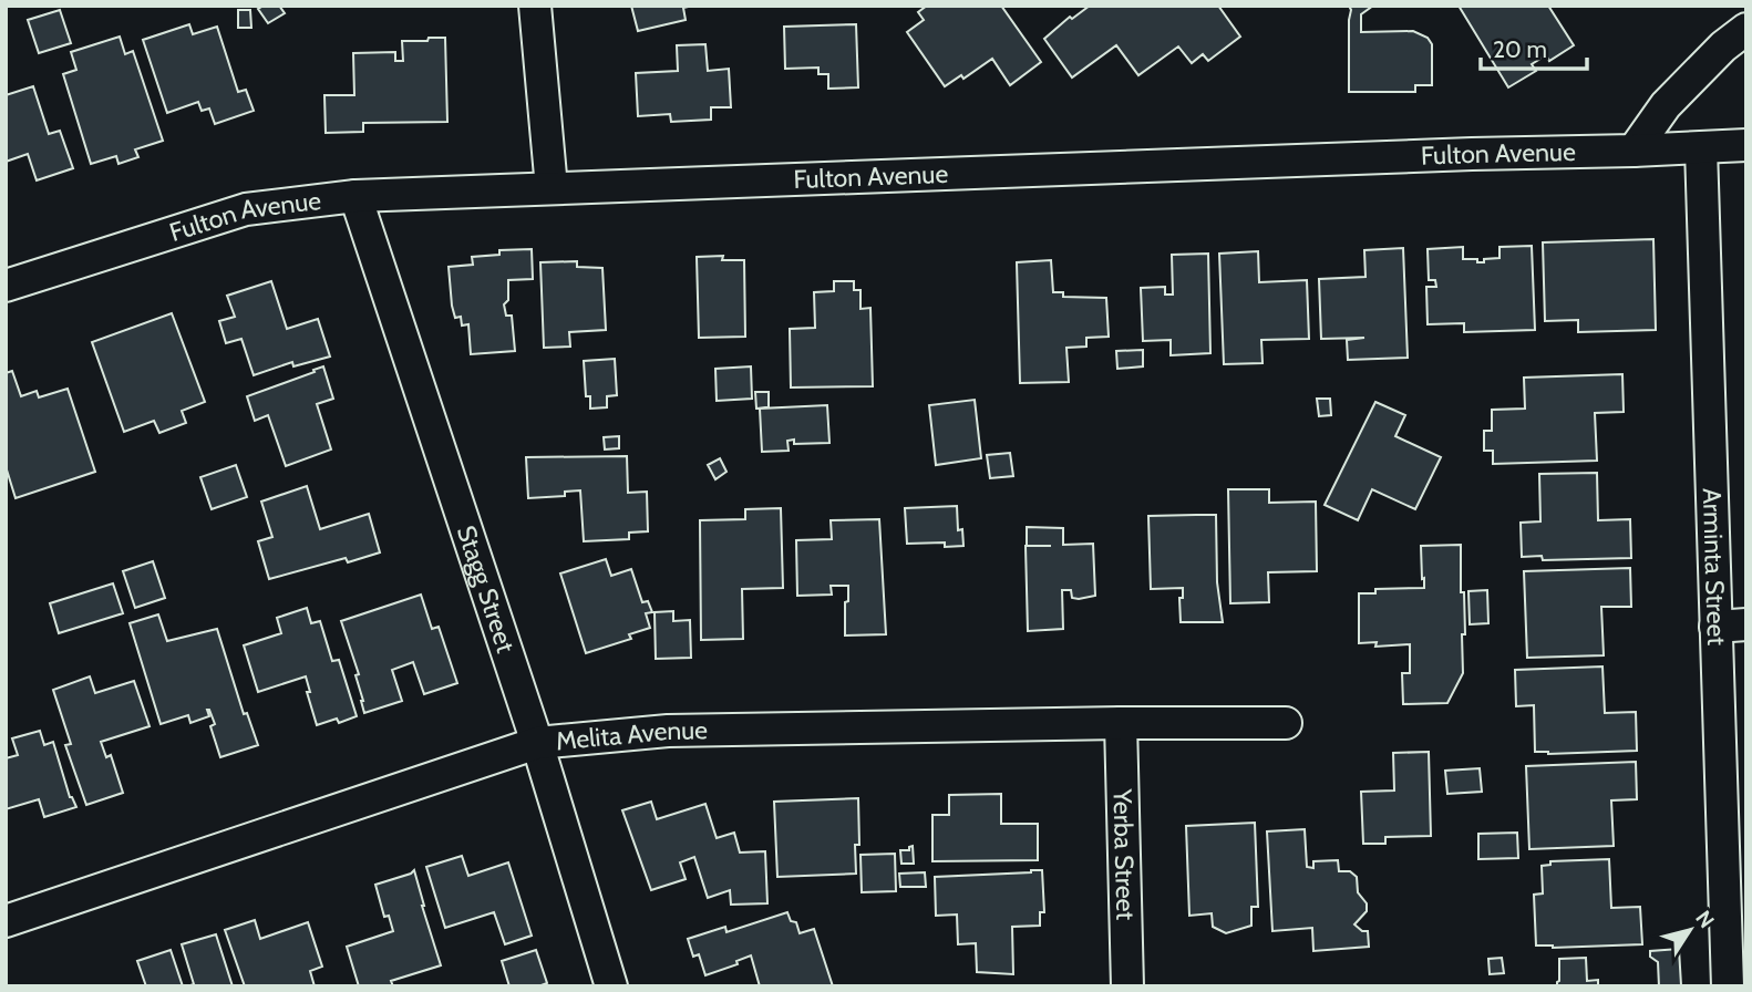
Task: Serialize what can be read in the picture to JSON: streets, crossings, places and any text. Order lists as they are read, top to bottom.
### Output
{
  "streets": {
    "street": [
      "Fulton Avenue",
      "Arminta Street",
      "Stagg Street",
      "Melita Avenue",
      "Yerba Street"
    ]
  },
  "crossings": [
    ["Fulton Avenue", "Arminta Street"],
    ["Fulton Avenue", "Stagg Street"],
    ["Stagg Street", "Melita Avenue"],
    ["Melita Avenue", "Yerba Street"]
  ],
  "scale_bar": "20 m",
  "north": "top right"
}
